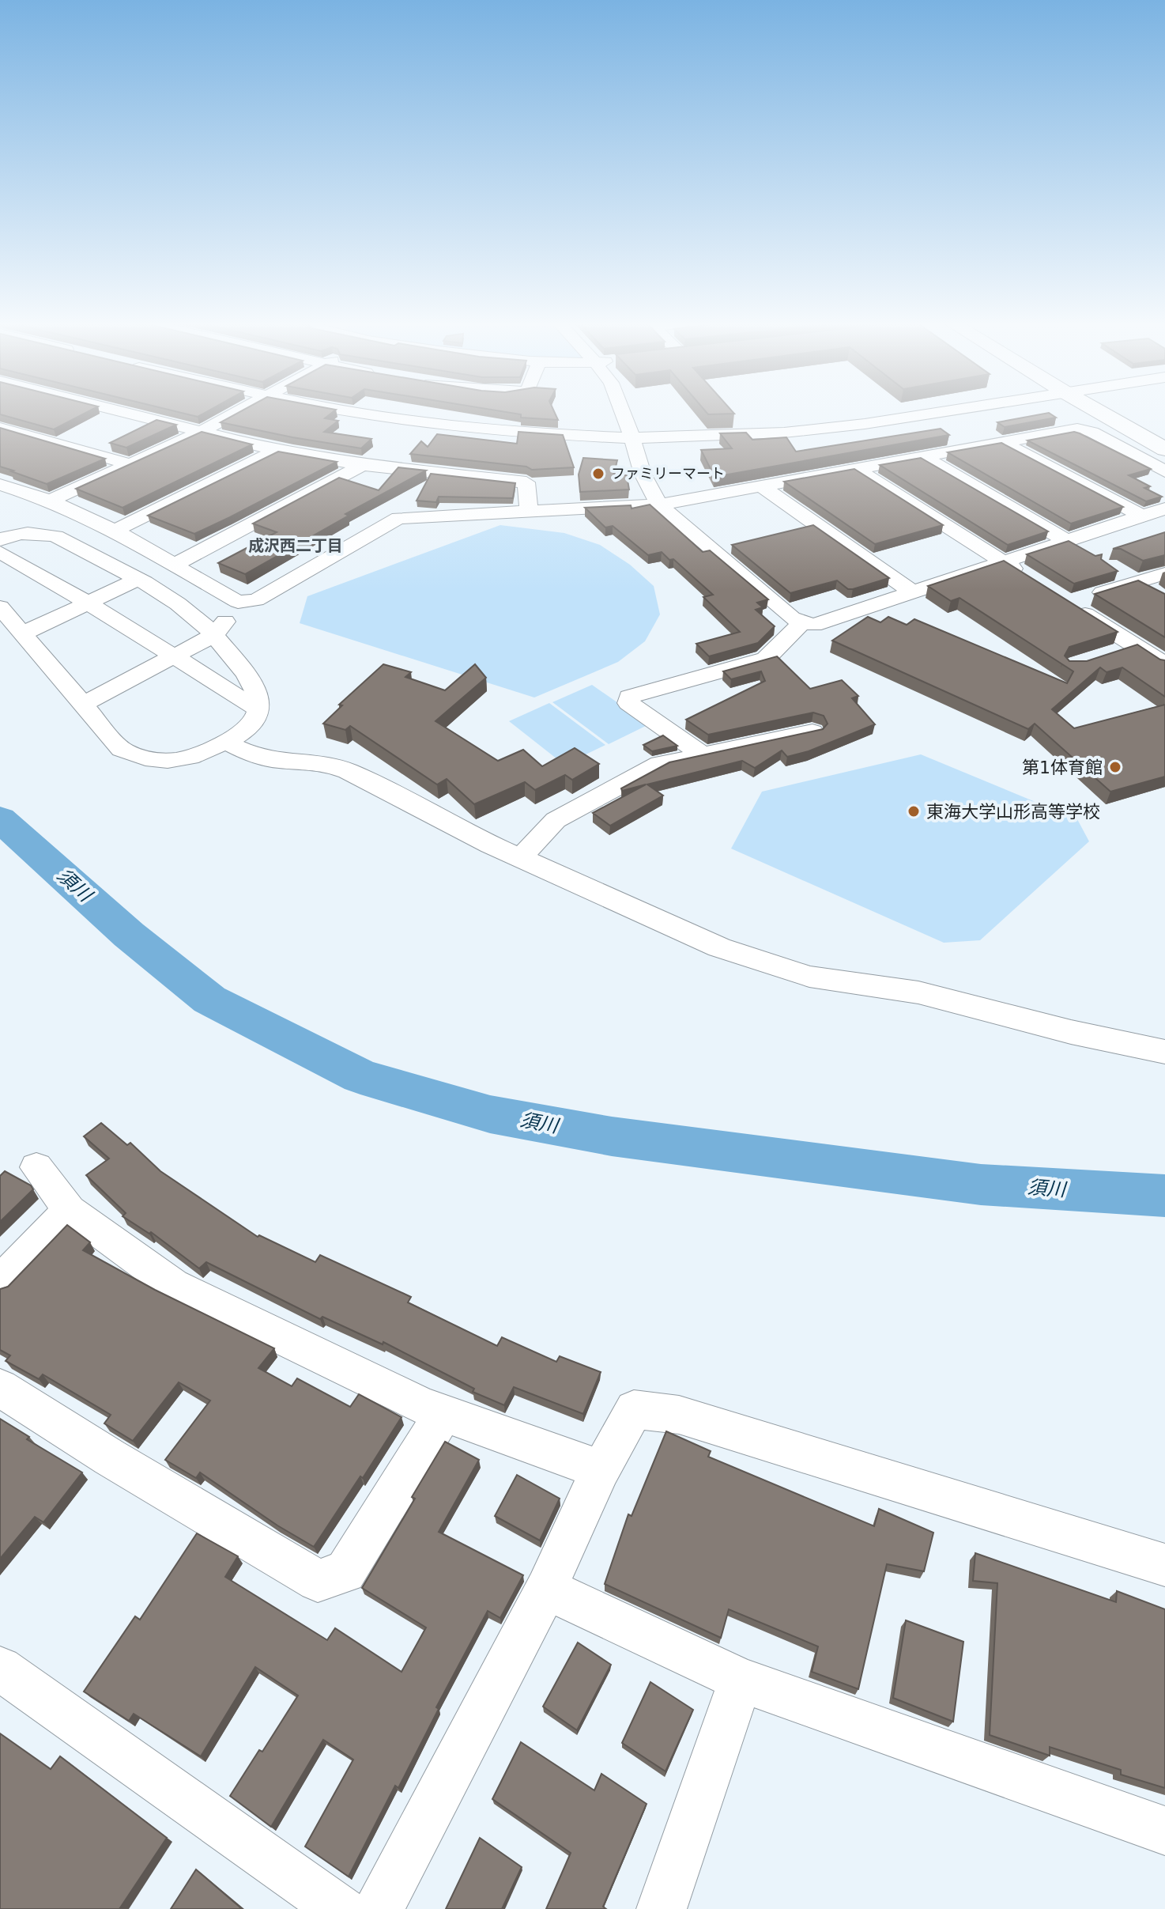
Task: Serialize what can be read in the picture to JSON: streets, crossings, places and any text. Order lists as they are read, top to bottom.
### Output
{
  "districts": ["成沢西二丁目"],
  "water": ["須川"],
  "places": ["ファミリーマート", "第1体育館", "東海大学山形高等学校"]
}
